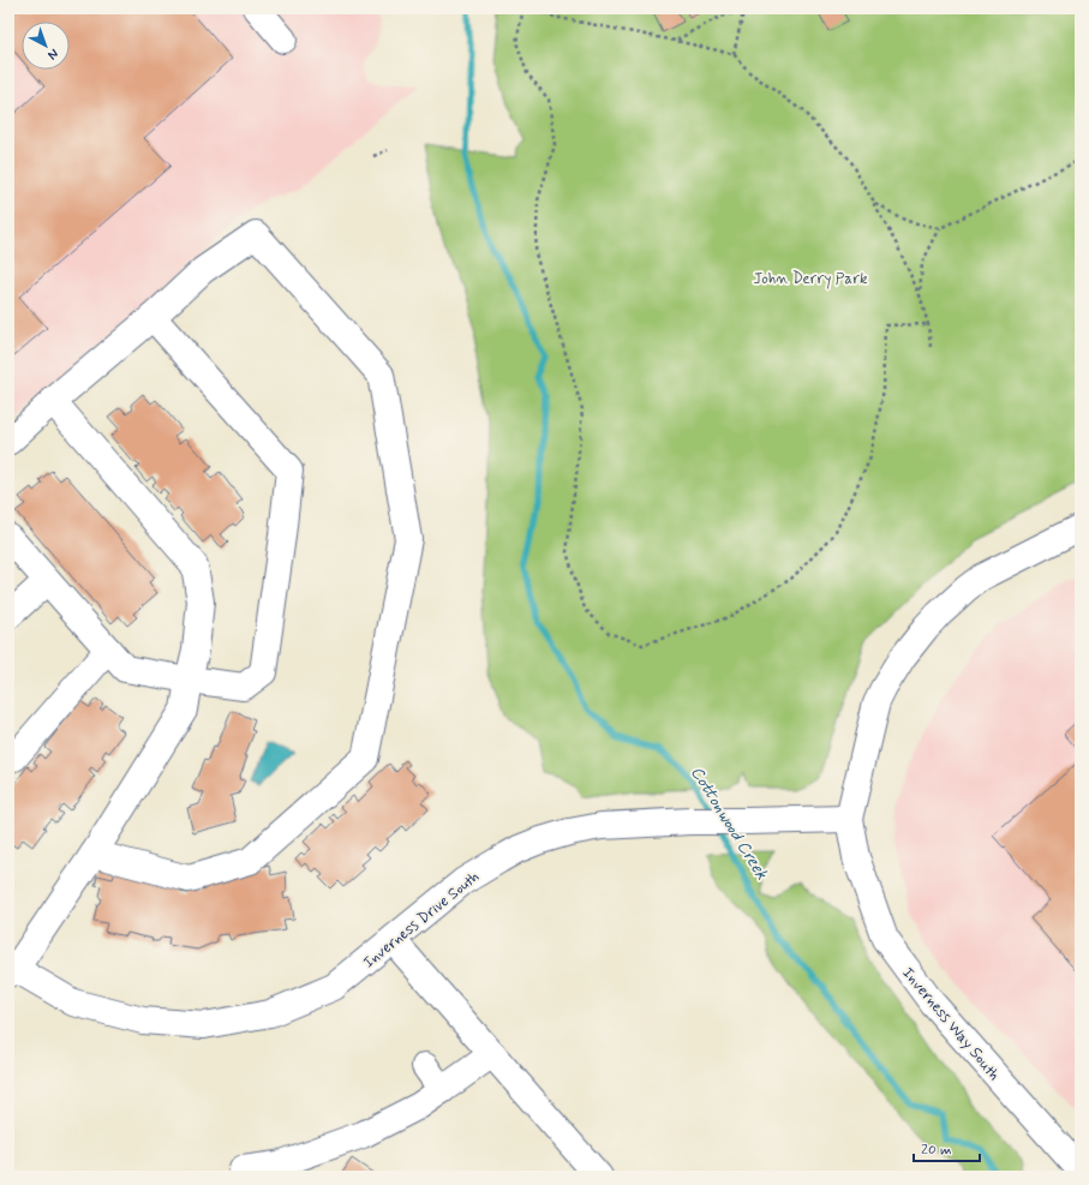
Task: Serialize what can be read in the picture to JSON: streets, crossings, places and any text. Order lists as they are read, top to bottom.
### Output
{
  "streets": {
    "street": ["Inverness Drive South", "Inverness Way South"]
  },
  "crossings": [
    ["Inverness Drive South", "Inverness Way South"]
  ],
  "water": ["Cottonwood Creek"],
  "parks": ["John Derry Park"],
  "scale_bar": "20 m",
  "north": "bottom right"
}
